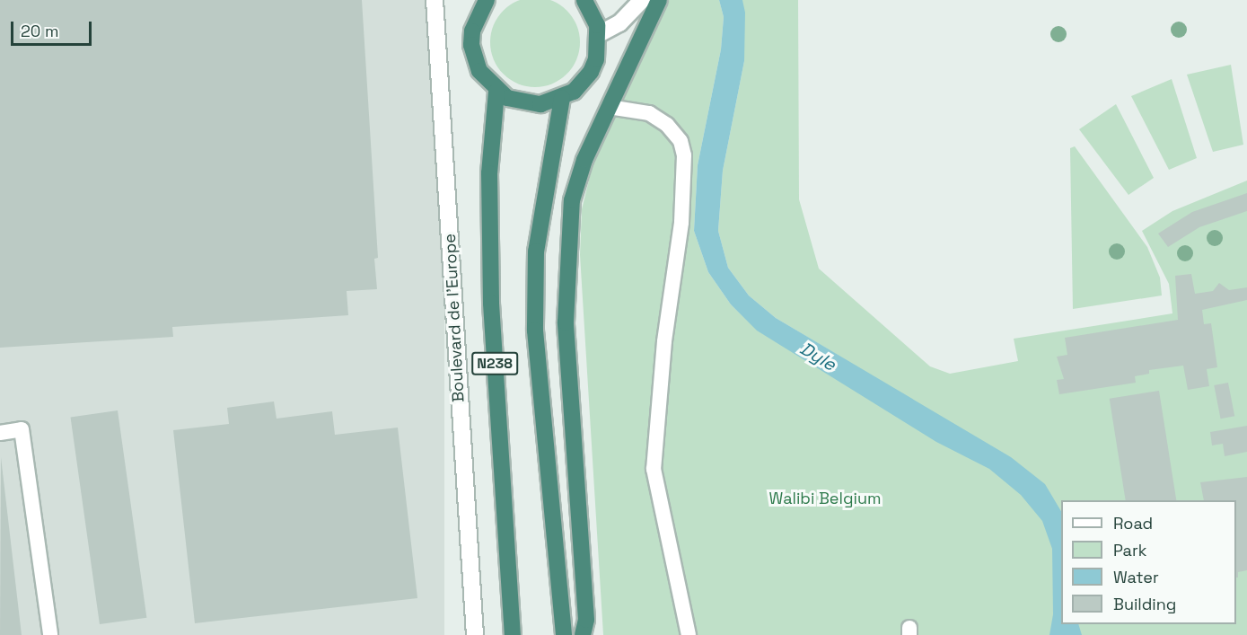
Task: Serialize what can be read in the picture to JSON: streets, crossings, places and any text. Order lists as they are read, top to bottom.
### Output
{
  "streets": {
    "highway": ["N238"],
    "street": ["Boulevard de l'Europe"]
  },
  "water": ["Dyle"],
  "parks": ["Walibi Belgium"],
  "legend": [
    "Road",
    "Park",
    "Water",
    "Building"
  ],
  "scale_bar": "20 m"
}
